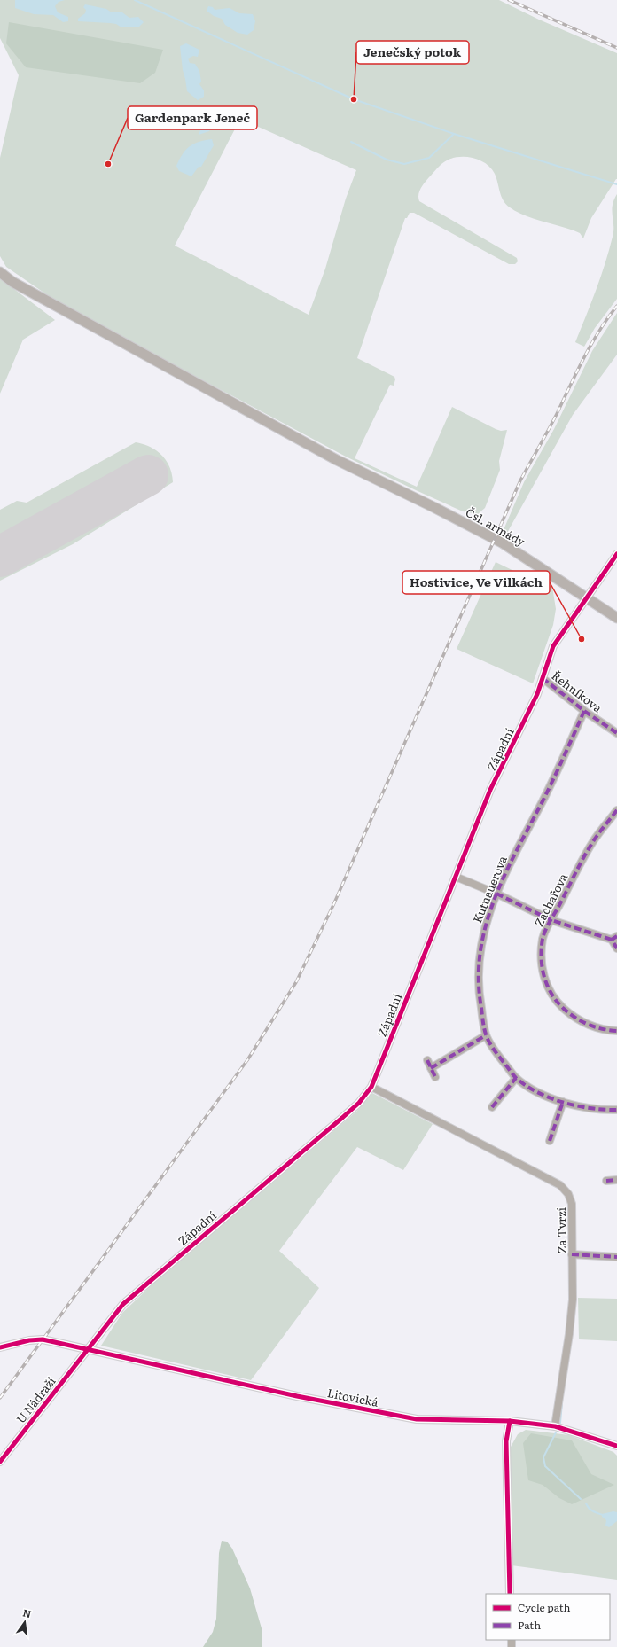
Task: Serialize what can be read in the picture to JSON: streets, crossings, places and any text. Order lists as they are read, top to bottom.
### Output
{
  "streets": {
    "main road": ["Čsl. armády"],
    "street": [
      "Řehníkova",
      "Západní",
      "Kutnauerova",
      "Zachařova",
      "Za Tvrzí",
      "Litovická",
      "U Nádraží"
    ]
  },
  "crossings": [
    ["Čsl. armády", "Západní"],
    ["Řehníkova", "Západní"],
    ["Řehníkova", "Kutnauerova"],
    ["Západní", "Za Tvrzí"],
    ["Západní", "Litovická"],
    ["Západní", "U Nádraží"],
    ["Za Tvrzí", "Litovická"],
    ["Litovická", "U Nádraží"]
  ],
  "places": ["Jenečský potok", "Gardenpark Jeneč", "Hostivice, Ve Vilkách"],
  "legend": ["Cycle path", "Path"],
  "north": "top"
}
